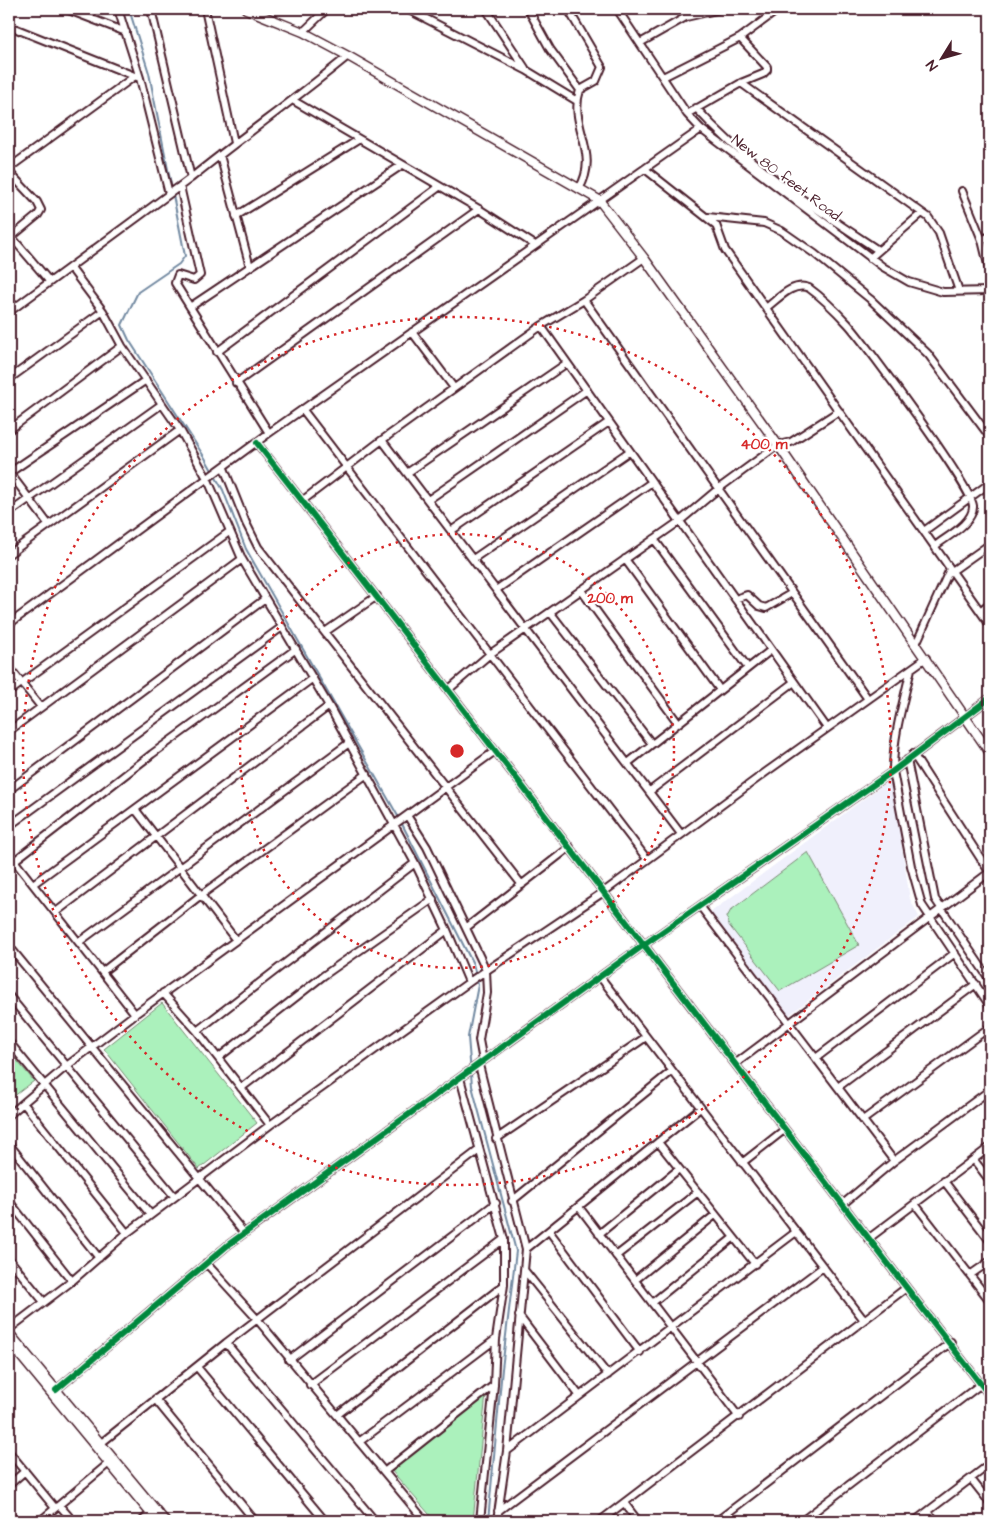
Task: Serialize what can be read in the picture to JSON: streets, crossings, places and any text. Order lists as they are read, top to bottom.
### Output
{
  "streets": {
    "street": ["New 80 feet Road"]
  },
  "north": "bottom left",
  "rings": ["400 m", "200 m"]
}
